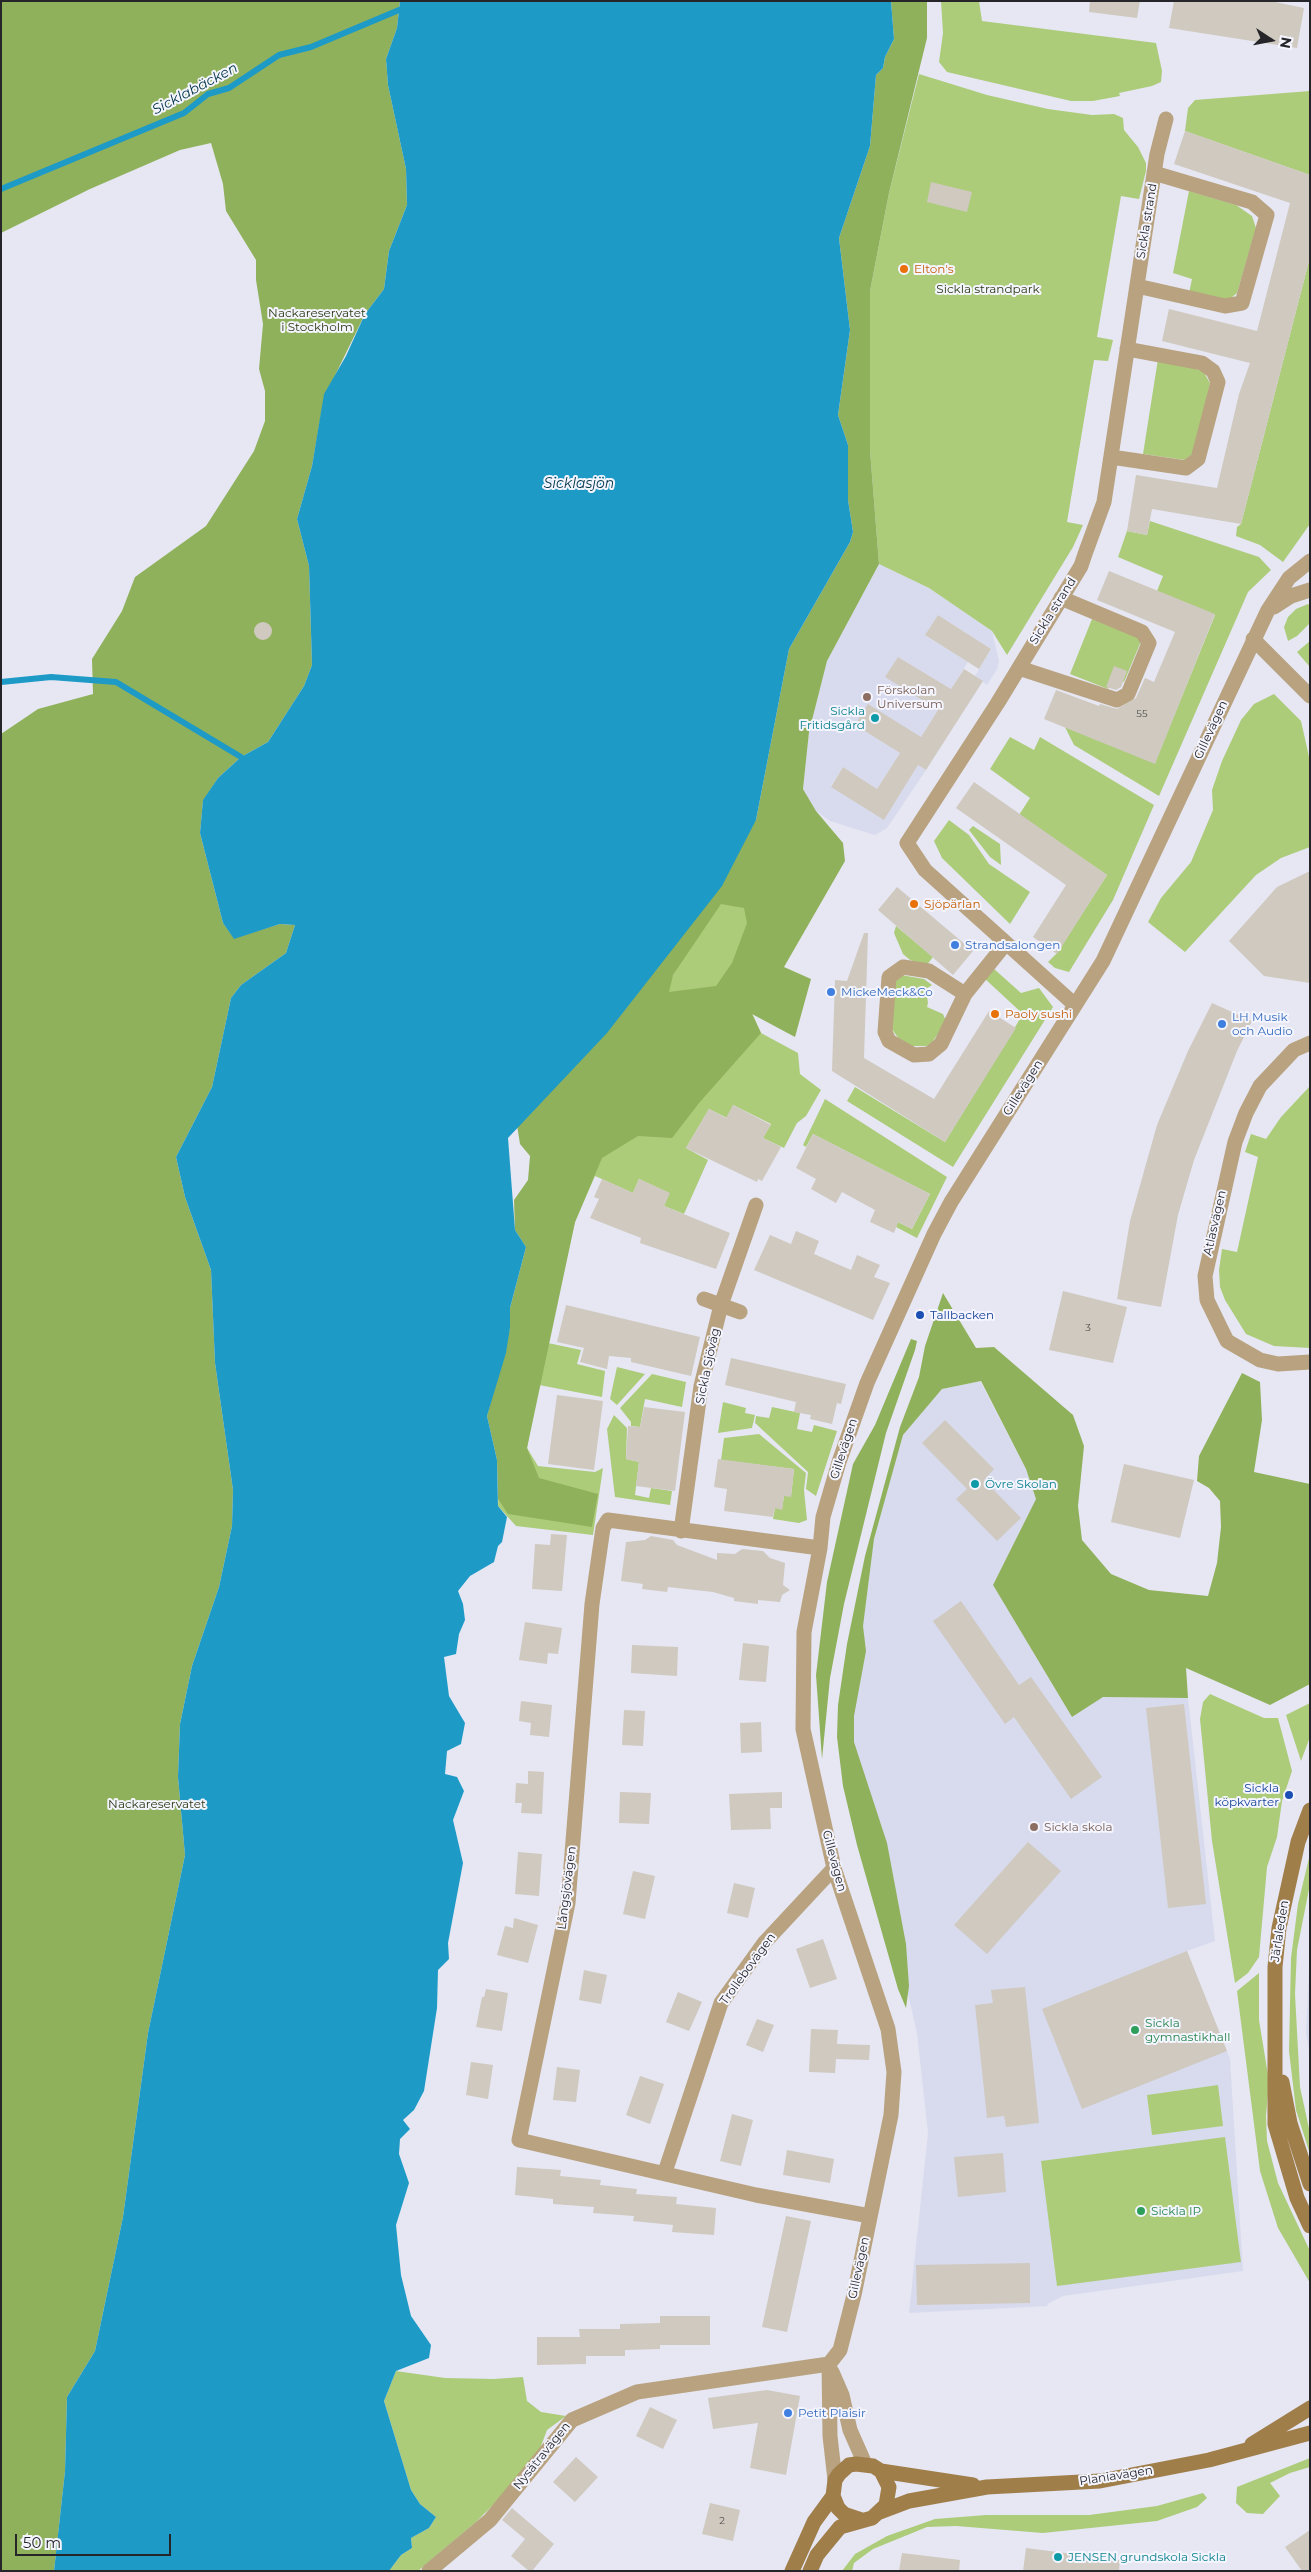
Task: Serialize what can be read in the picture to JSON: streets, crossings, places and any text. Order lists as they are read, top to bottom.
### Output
{
  "streets": {
    "main road": ["Järlaleden", "Planiavägen"],
    "street": [
      "Sickla strand",
      "Gillevägen",
      "Atlasvägen",
      "Sickla Sjöväg",
      "Långsjövägen",
      "Trollebovägen",
      "Nysätravägen"
    ]
  },
  "crossings": [
    ["Sickla strand", "Gillevägen"],
    ["Gillevägen", "Långsjövägen"],
    ["Gillevägen", "Trollebovägen"],
    ["Gillevägen", "Nysätravägen"],
    ["Sickla Sjöväg", "Långsjövägen"],
    ["Långsjövägen", "Trollebovägen"]
  ],
  "water": ["Sicklabäcken", "Sicklasjön"],
  "parks": ["Sickla strandpark", "Nackareservatet i Stockholm", "Nackareservatet"],
  "places": [
    "Elton's",
    "Förskolan Universum",
    "Sickla Fritidsgård",
    "Sjöpärlan",
    "Strandsalongen",
    "MickeMeck&Co",
    "Paoly sushi",
    "LH Musik och Audio",
    "Tallbacken",
    "Övre Skolan",
    "Sickla köpkvarter",
    "Sickla skola",
    "Sickla gymnastikhall",
    "Sickla IP",
    "Petit Plaisir",
    "JENSEN grundskola Sickla"
  ],
  "house_numbers": ["55", "3", "2"],
  "scale_bar": "50 m",
  "north": "right"
}
